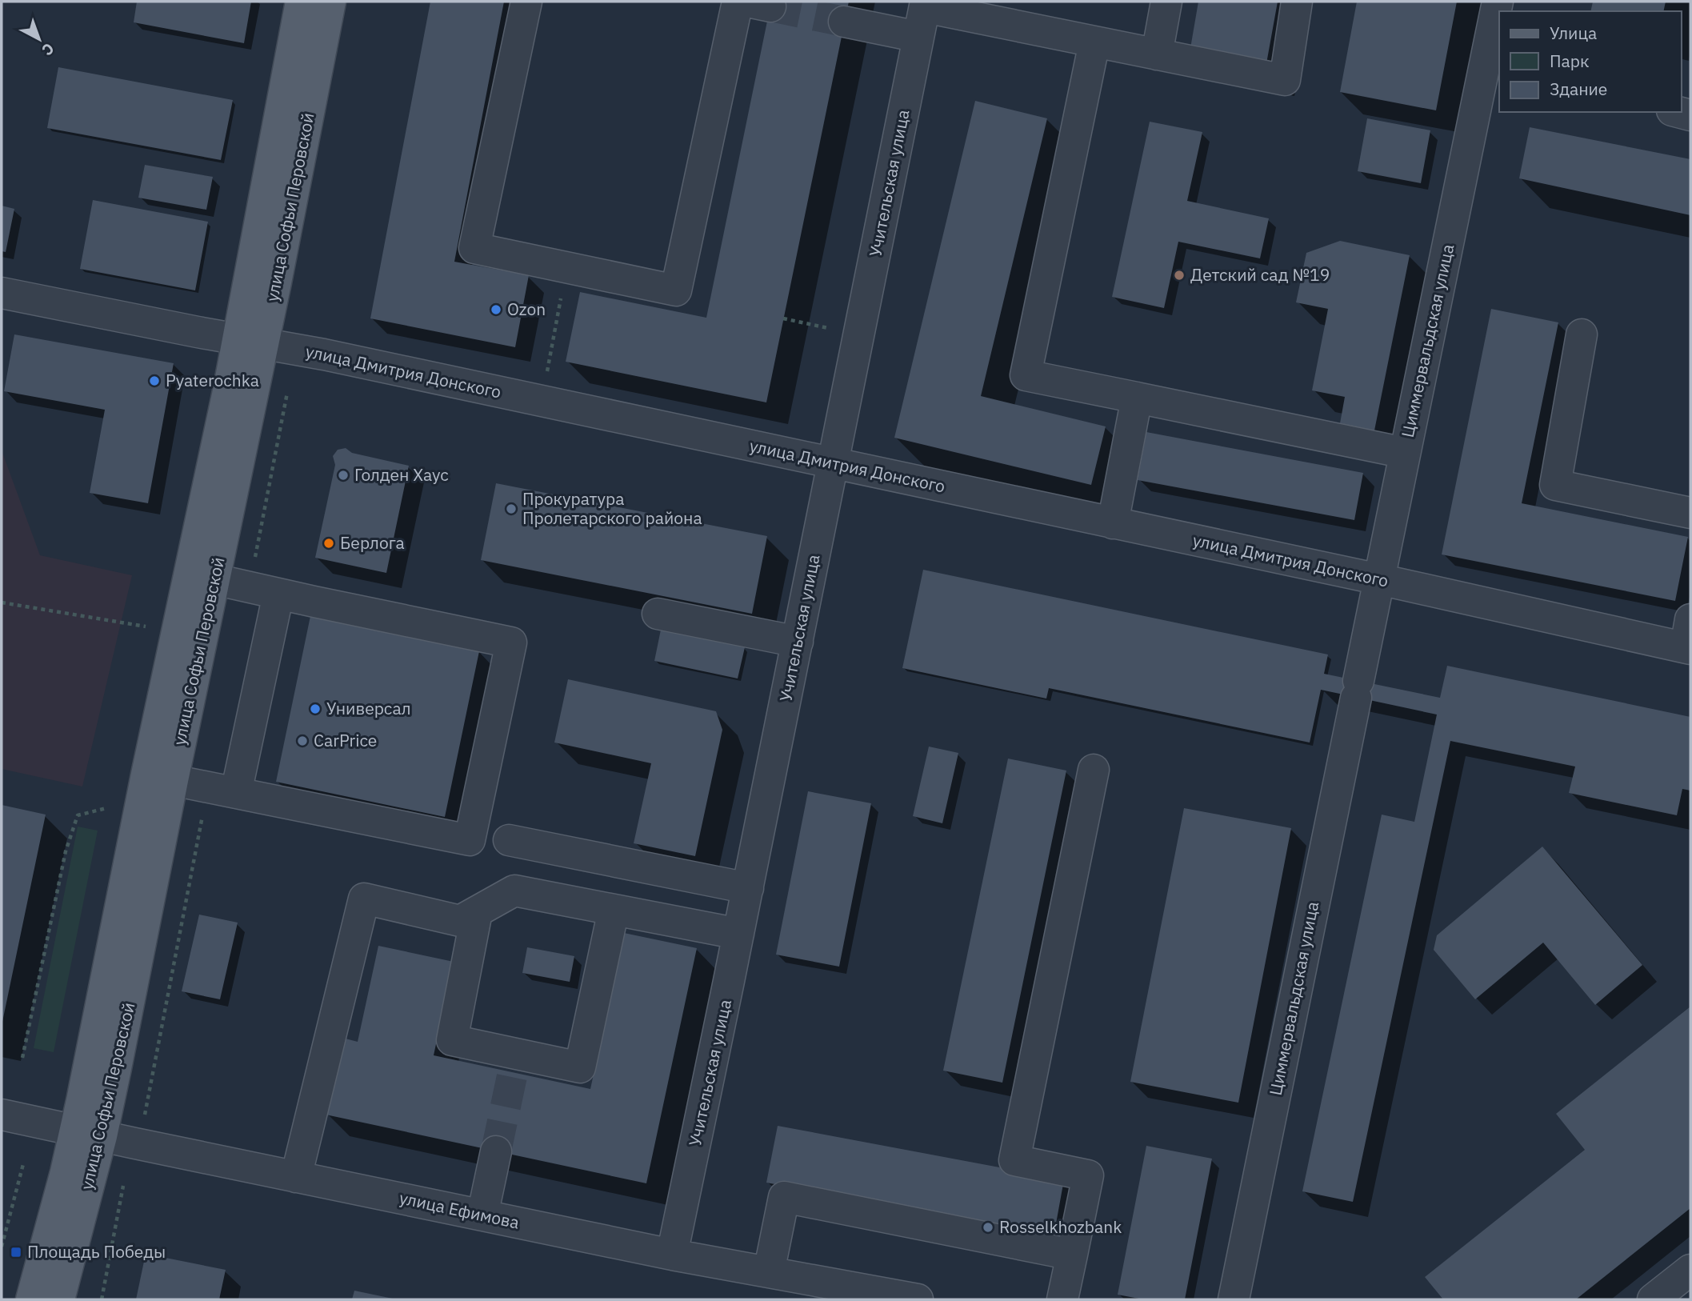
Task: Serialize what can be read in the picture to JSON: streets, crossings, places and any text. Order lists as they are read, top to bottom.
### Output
{
  "streets": {
    "main road": ["улица Софьи Перовской"],
    "street": [
      "Учительская улица",
      "Циммервальдская улица",
      "улица Дмитрия Донского",
      "улица Ефимова"
    ]
  },
  "crossings": [
    ["Учительская улица", "улица Дмитрия Донского"],
    ["Учительская улица", "улица Ефимова"],
    ["улица Софьи Перовской", "улица Дмитрия Донского"],
    ["улица Софьи Перовской", "улица Ефимова"],
    ["Циммервальдская улица", "улица Дмитрия Донского"]
  ],
  "places": {
    "other": [
      "Детский сад №19",
      "Ozon",
      "Pyaterochka",
      "Голден Хаус",
      "Прокуратура Пролетарского района",
      "Берлога",
      "Универсал",
      "CarPrice",
      "Rosselkhozbank"
    ],
    "transit": ["Площадь Победы"]
  },
  "legend": ["Улица", "Парк", "Здание"],
  "north": "bottom right"
}
